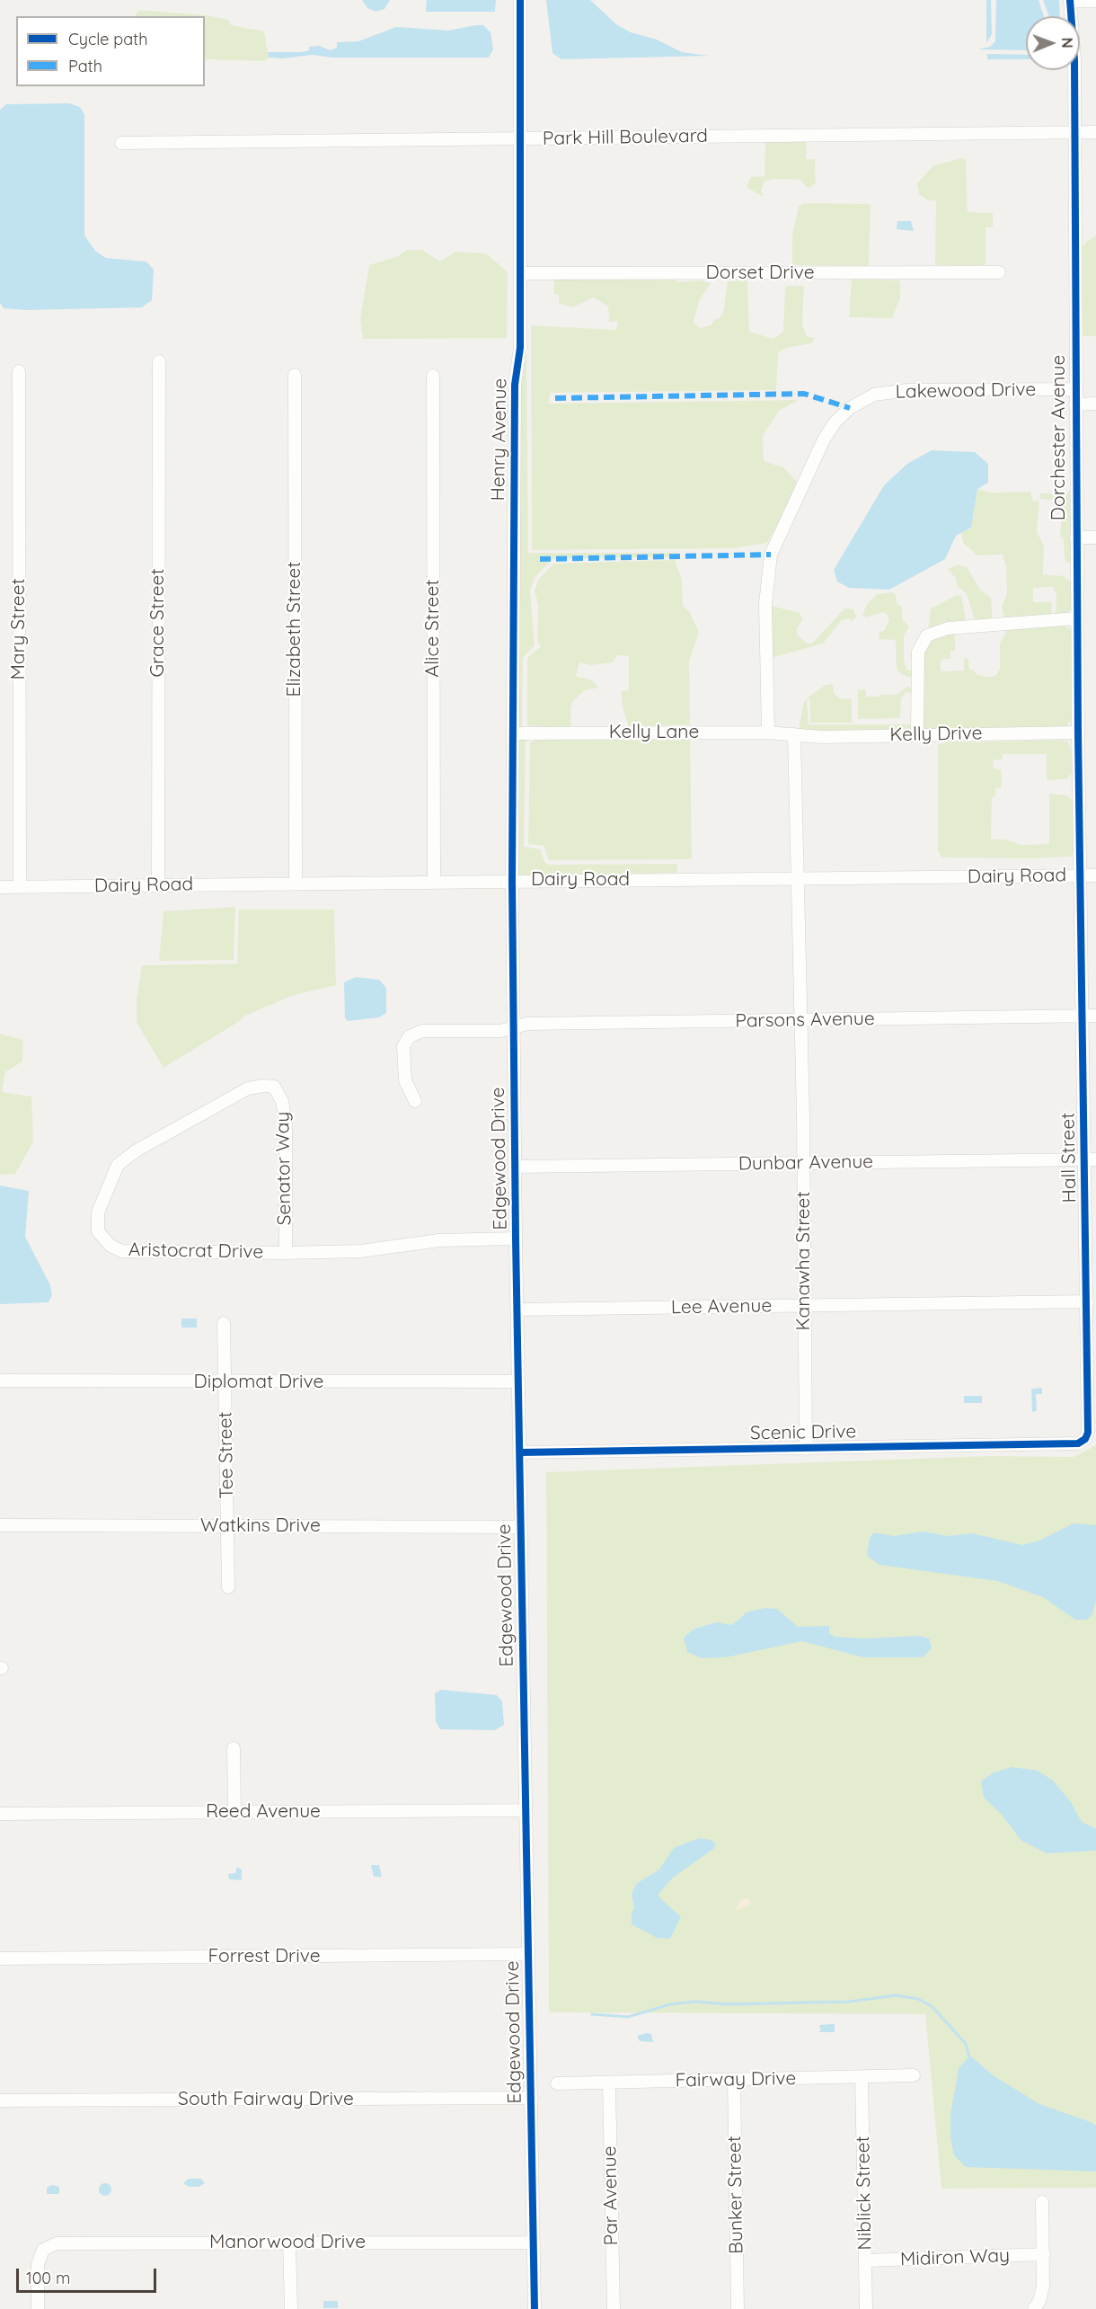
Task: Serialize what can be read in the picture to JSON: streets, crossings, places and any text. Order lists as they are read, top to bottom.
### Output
{
  "streets": {
    "street": [
      "Park Hill Boulevard",
      "Dorset Drive",
      "Lakewood Drive",
      "Dorchester Avenue",
      "Henry Avenue",
      "Grace Street",
      "Alice Street",
      "Mary Street",
      "Elizabeth Street",
      "Kelly Lane",
      "Kelly Drive",
      "Dairy Road",
      "Parsons Avenue",
      "Hall Street",
      "Edgewood Drive",
      "Dunbar Avenue",
      "Senator Way",
      "Aristocrat Drive",
      "Kanawha Street",
      "Lee Avenue",
      "Diplomat Drive",
      "Scenic Drive",
      "Tee Street",
      "Watkins Drive",
      "Reed Avenue",
      "Forrest Drive",
      "Fairway Drive",
      "South Fairway Drive",
      "Niblick Street",
      "Bunker Street",
      "Par Avenue",
      "Manorwood Drive",
      "Midiron Way"
    ]
  },
  "crossings": [
    ["Park Hill Boulevard", "Dorchester Avenue"],
    ["Park Hill Boulevard", "Henry Avenue"],
    ["Dorset Drive", "Henry Avenue"],
    ["Lakewood Drive", "Dorchester Avenue"],
    ["Lakewood Drive", "Kelly Lane"],
    ["Dorchester Avenue", "Kelly Drive"],
    ["Dorchester Avenue", "Dairy Road"],
    ["Dorchester Avenue", "Hall Street"],
    ["Henry Avenue", "Kelly Lane"],
    ["Henry Avenue", "Dairy Road"],
    ["Henry Avenue", "Edgewood Drive"],
    ["Grace Street", "Dairy Road"],
    ["Alice Street", "Dairy Road"],
    ["Mary Street", "Dairy Road"],
    ["Elizabeth Street", "Dairy Road"],
    ["Kelly Lane", "Kelly Drive"],
    ["Kelly Lane", "Kanawha Street"],
    ["Kelly Drive", "Kanawha Street"],
    ["Dairy Road", "Hall Street"],
    ["Dairy Road", "Edgewood Drive"],
    ["Dairy Road", "Kanawha Street"],
    ["Parsons Avenue", "Hall Street"],
    ["Parsons Avenue", "Edgewood Drive"],
    ["Parsons Avenue", "Kanawha Street"],
    ["Hall Street", "Dunbar Avenue"],
    ["Hall Street", "Lee Avenue"],
    ["Hall Street", "Scenic Drive"],
    ["Edgewood Drive", "Dunbar Avenue"],
    ["Edgewood Drive", "Aristocrat Drive"],
    ["Edgewood Drive", "Lee Avenue"],
    ["Edgewood Drive", "Diplomat Drive"],
    ["Edgewood Drive", "Scenic Drive"],
    ["Edgewood Drive", "Watkins Drive"],
    ["Edgewood Drive", "Reed Avenue"],
    ["Edgewood Drive", "Forrest Drive"],
    ["Edgewood Drive", "South Fairway Drive"],
    ["Edgewood Drive", "Manorwood Drive"],
    ["Dunbar Avenue", "Kanawha Street"],
    ["Senator Way", "Aristocrat Drive"],
    ["Kanawha Street", "Lee Avenue"],
    ["Kanawha Street", "Scenic Drive"],
    ["Diplomat Drive", "Tee Street"],
    ["Tee Street", "Watkins Drive"],
    ["Fairway Drive", "Niblick Street"],
    ["Fairway Drive", "Bunker Street"],
    ["Fairway Drive", "Par Avenue"],
    ["Niblick Street", "Midiron Way"]
  ],
  "legend": ["Cycle path", "Path"],
  "scale_bar": "100 m",
  "north": "right"
}
